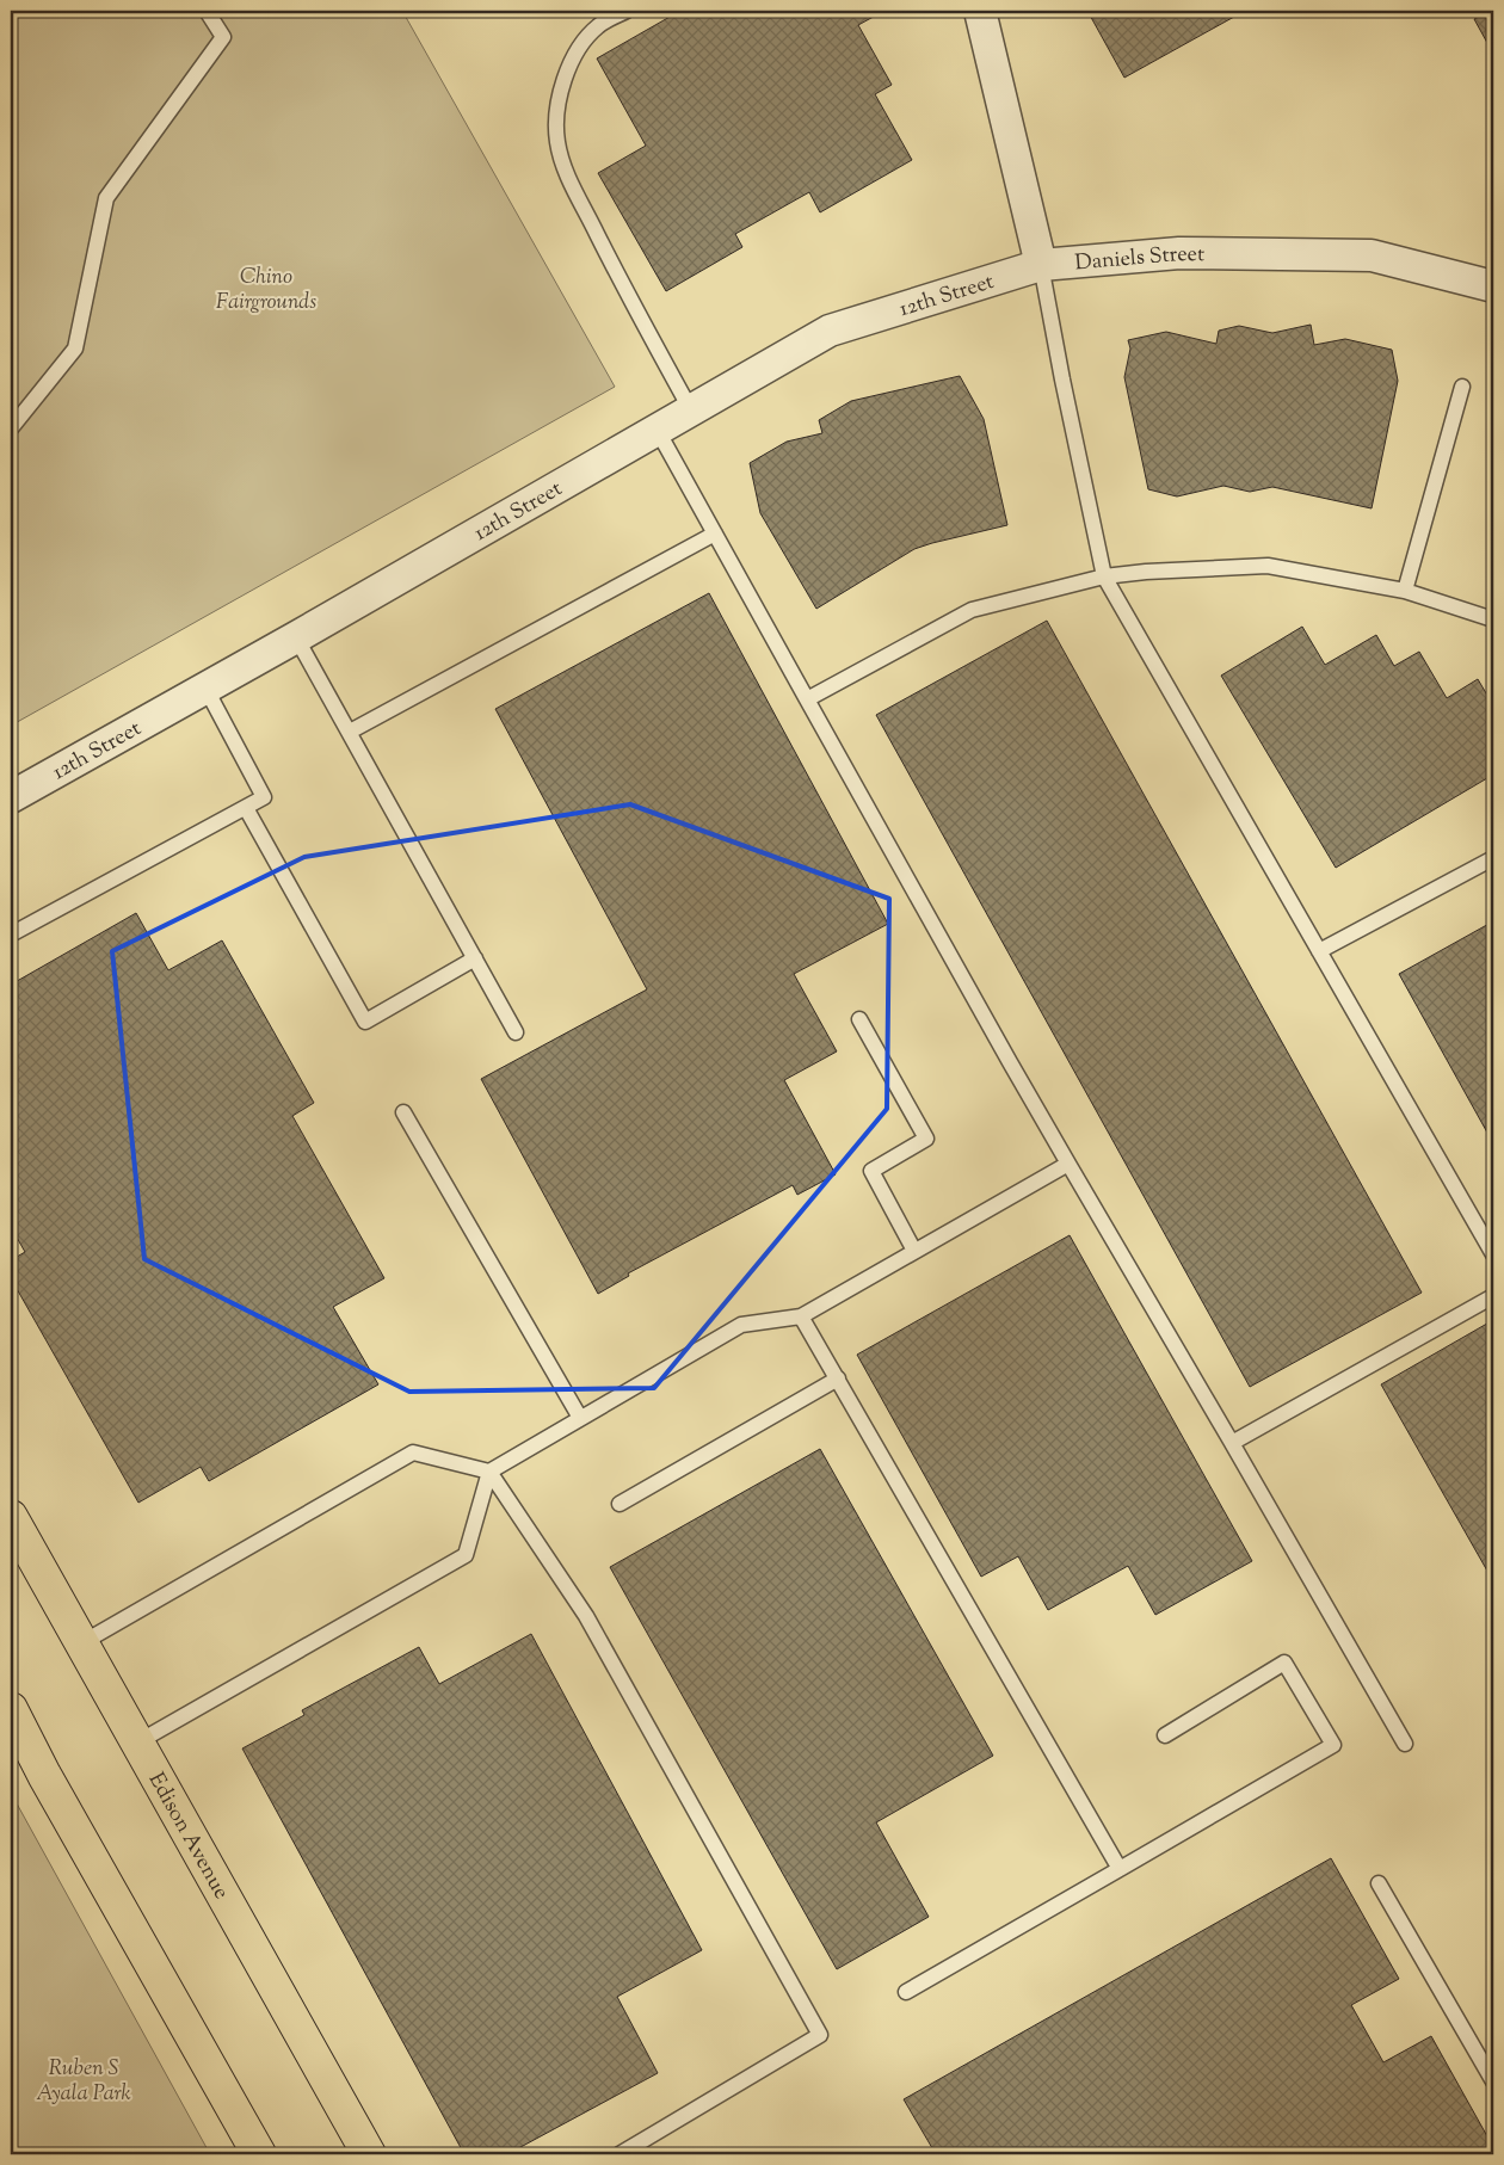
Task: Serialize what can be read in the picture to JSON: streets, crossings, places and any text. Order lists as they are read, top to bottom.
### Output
{
  "streets": {
    "main road": ["Edison Avenue"],
    "street": ["Daniels Street", "12th Street"]
  },
  "crossings": [
    ["Daniels Street", "12th Street"]
  ],
  "parks": ["Chino Fairgrounds", "Ruben S Ayala Park"]
}
